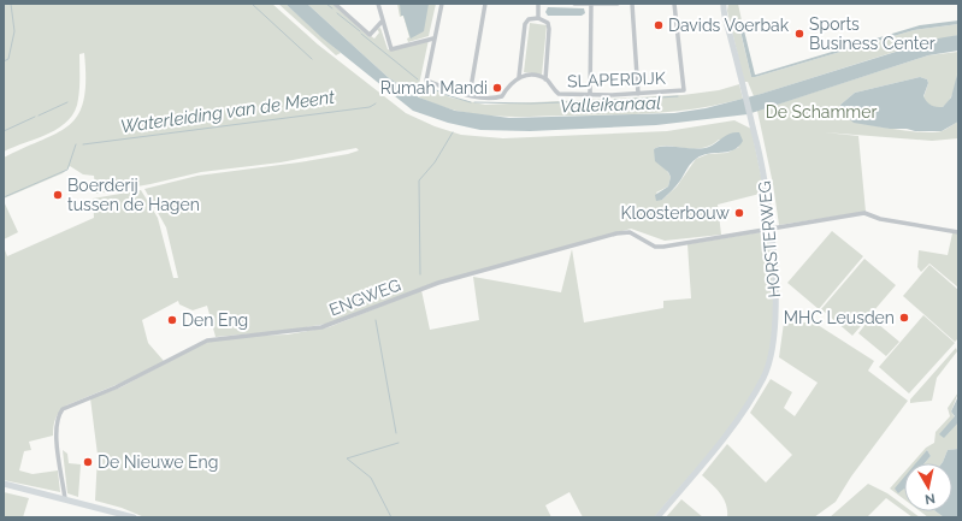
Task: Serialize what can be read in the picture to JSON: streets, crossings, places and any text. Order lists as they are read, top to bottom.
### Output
{
  "streets": {
    "street": ["SLAPERDIJK", "HORSTERWEG", "ENGWEG"]
  },
  "crossings": [
    ["HORSTERWEG", "ENGWEG"]
  ],
  "water": ["Valleikanaal", "Waterleiding van de Meent"],
  "parks": ["De Schammer"],
  "places": [
    "Davids Voerbak",
    "Sports Business Center",
    "Rumah Mandi",
    "Boerderij tussen de Hagen",
    "Kloosterbouw",
    "MHC Leusden",
    "Den Eng",
    "De Nieuwe Eng"
  ],
  "north": "bottom"
}
